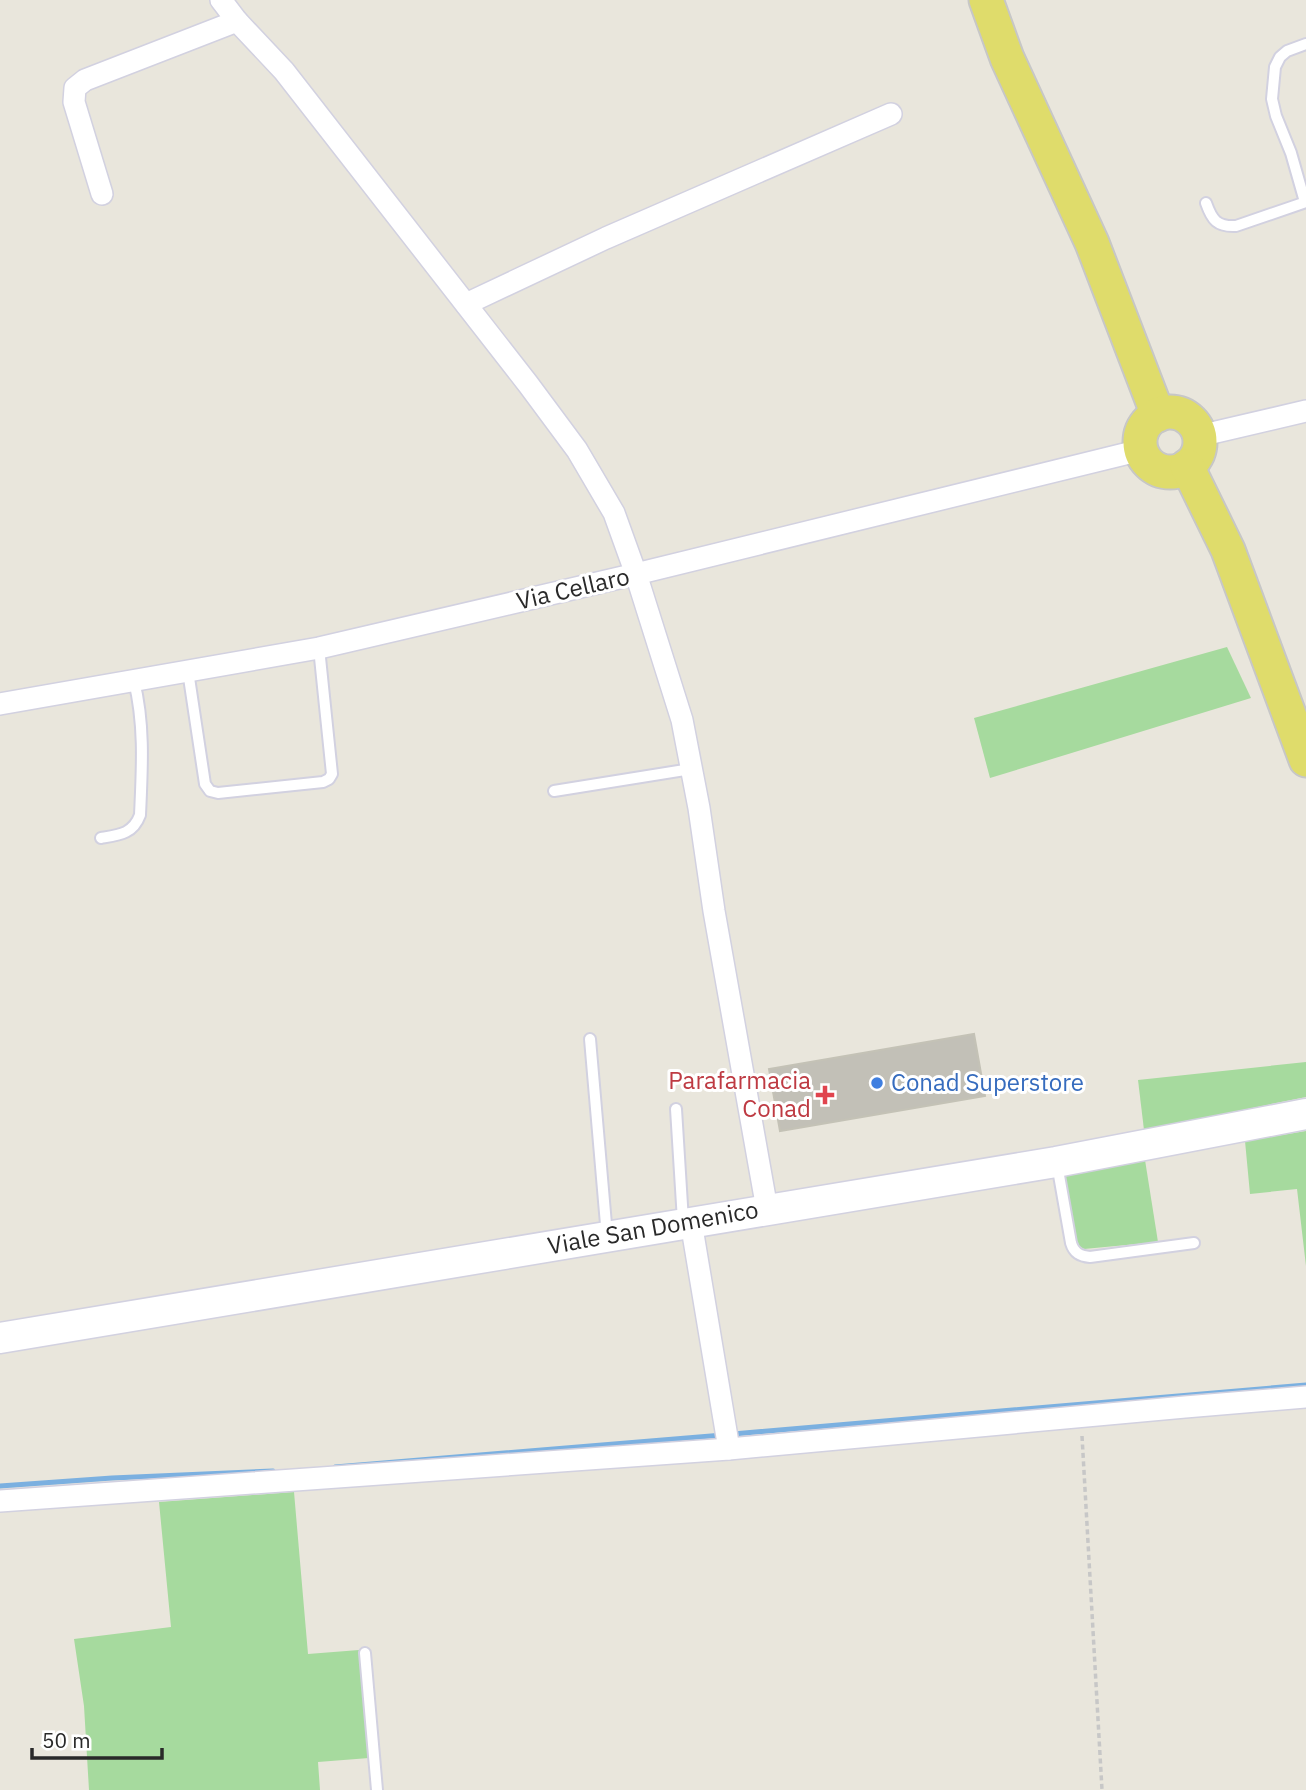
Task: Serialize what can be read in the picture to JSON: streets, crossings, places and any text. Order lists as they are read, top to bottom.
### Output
{
  "streets": {
    "main road": ["Viale San Domenico"],
    "street": ["Via Cellaro"]
  },
  "places": {
    "other": ["Conad Superstore"],
    "health": ["Parafarmacia Conad"]
  },
  "scale_bar": "50 m"
}
